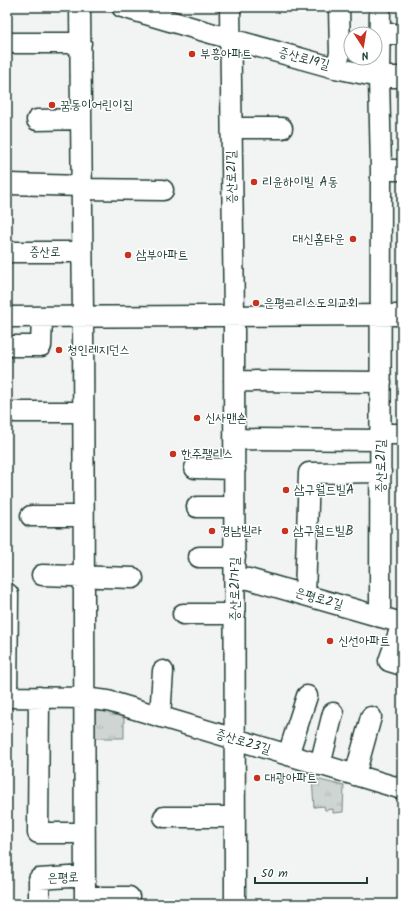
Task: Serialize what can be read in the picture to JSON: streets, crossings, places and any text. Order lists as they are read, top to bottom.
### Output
{
  "streets": {
    "street": [
      "증산로19길",
      "증산로21길",
      "증산로",
      "증산로21가길",
      "은평로2길",
      "증산로23길",
      "은평로"
    ]
  },
  "crossings": [
    ["증산로19길", "증산로21길"],
    ["증산로21길", "증산로21가길"],
    ["증산로21길", "은평로2길"],
    ["증산로21가길", "은평로2길"],
    ["증산로21가길", "증산로23길"]
  ],
  "places": [
    "부흥아파트",
    "꿈동이어린이집",
    "리윤하이빌 A동",
    "대신홈타운",
    "삼부아파트",
    "은평그리스도의교회",
    "청인레지던스",
    "신사맨숀",
    "한주팰리스",
    "삼구월드빌A",
    "경남빌라",
    "삼구월드빌B",
    "신선아파트",
    "대광아파트"
  ],
  "scale_bar": "50 m",
  "north": "bottom"
}
